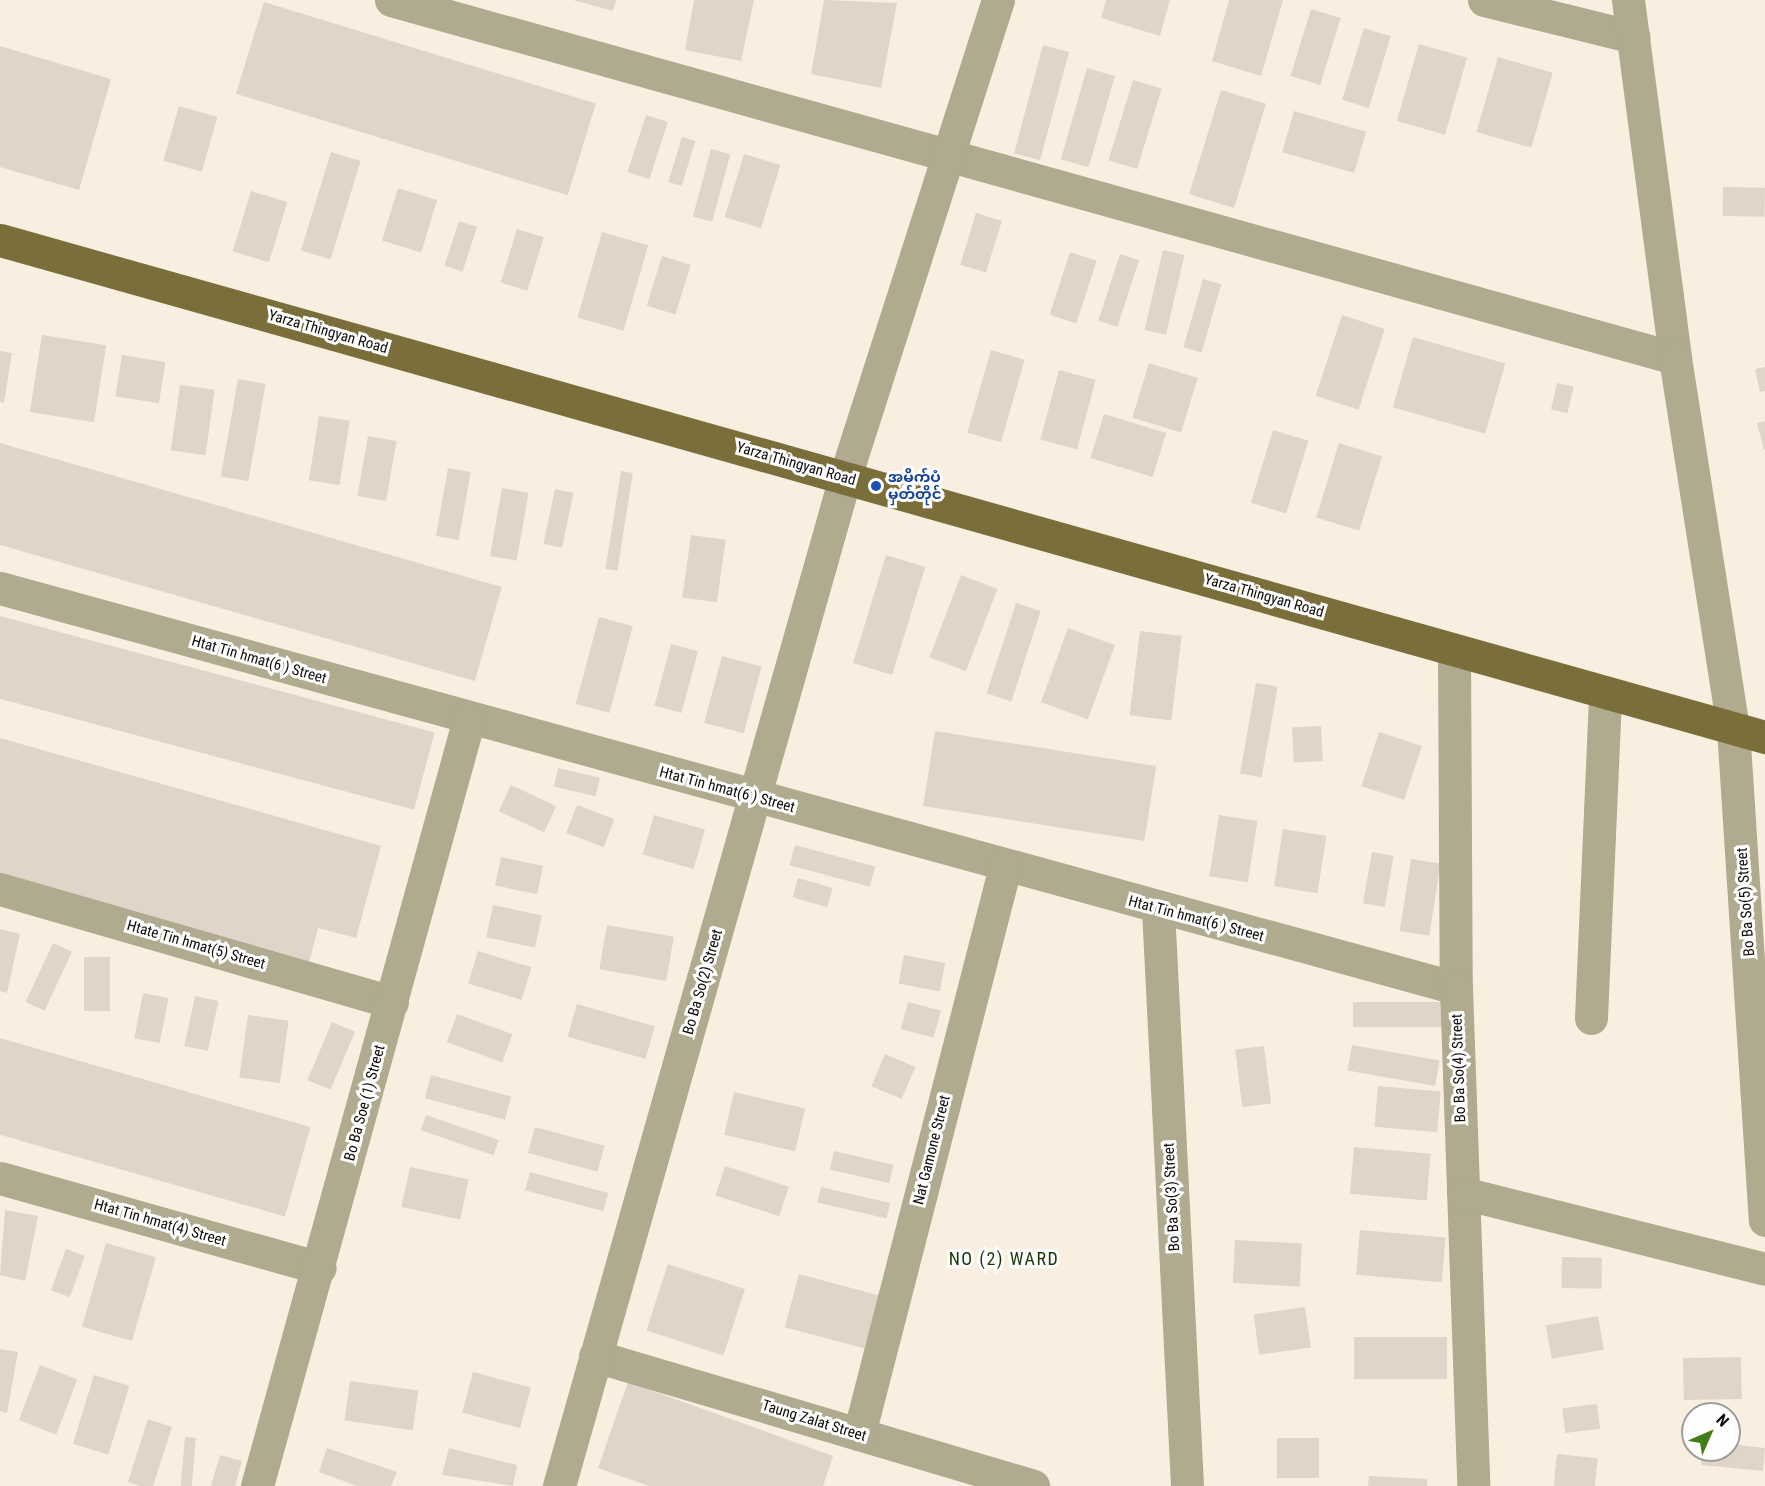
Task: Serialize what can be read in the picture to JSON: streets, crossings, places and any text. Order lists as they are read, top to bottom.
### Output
{
  "streets": {
    "main road": ["Yarza Thingyan Road"],
    "street": [
      "Htat Tin hmat(6 ) Street",
      "Bo Ba So(5) Street",
      "Htate Tin hmat(5) Street",
      "Bo Ba So(2) Street",
      "Bo Ba So(4) Street",
      "Bo Ba Soe (1) Street",
      "Nat Gamone Street",
      "Bo Ba So(3) Street",
      "Htat Tin hmat(4) Street",
      "Taung Zalat Street"
    ]
  },
  "crossings": [
    ["Yarza Thingyan Road", "Bo Ba So(5) Street"],
    ["Yarza Thingyan Road", "Bo Ba So(2) Street"],
    ["Yarza Thingyan Road", "Bo Ba So(4) Street"],
    ["Htat Tin hmat(6 ) Street", "Bo Ba So(2) Street"],
    ["Htat Tin hmat(6 ) Street", "Bo Ba So(4) Street"],
    ["Htat Tin hmat(6 ) Street", "Bo Ba Soe (1) Street"],
    ["Htat Tin hmat(6 ) Street", "Nat Gamone Street"],
    ["Htat Tin hmat(6 ) Street", "Bo Ba So(3) Street"],
    ["Htate Tin hmat(5) Street", "Bo Ba Soe (1) Street"],
    ["Bo Ba So(2) Street", "Taung Zalat Street"],
    ["Bo Ba Soe (1) Street", "Htat Tin hmat(4) Street"],
    ["Nat Gamone Street", "Taung Zalat Street"]
  ],
  "districts": ["NO (2) WARD"],
  "places": ["အမှိုက်ပုံ မှတ်တိုင်"],
  "north": "top right"
}
